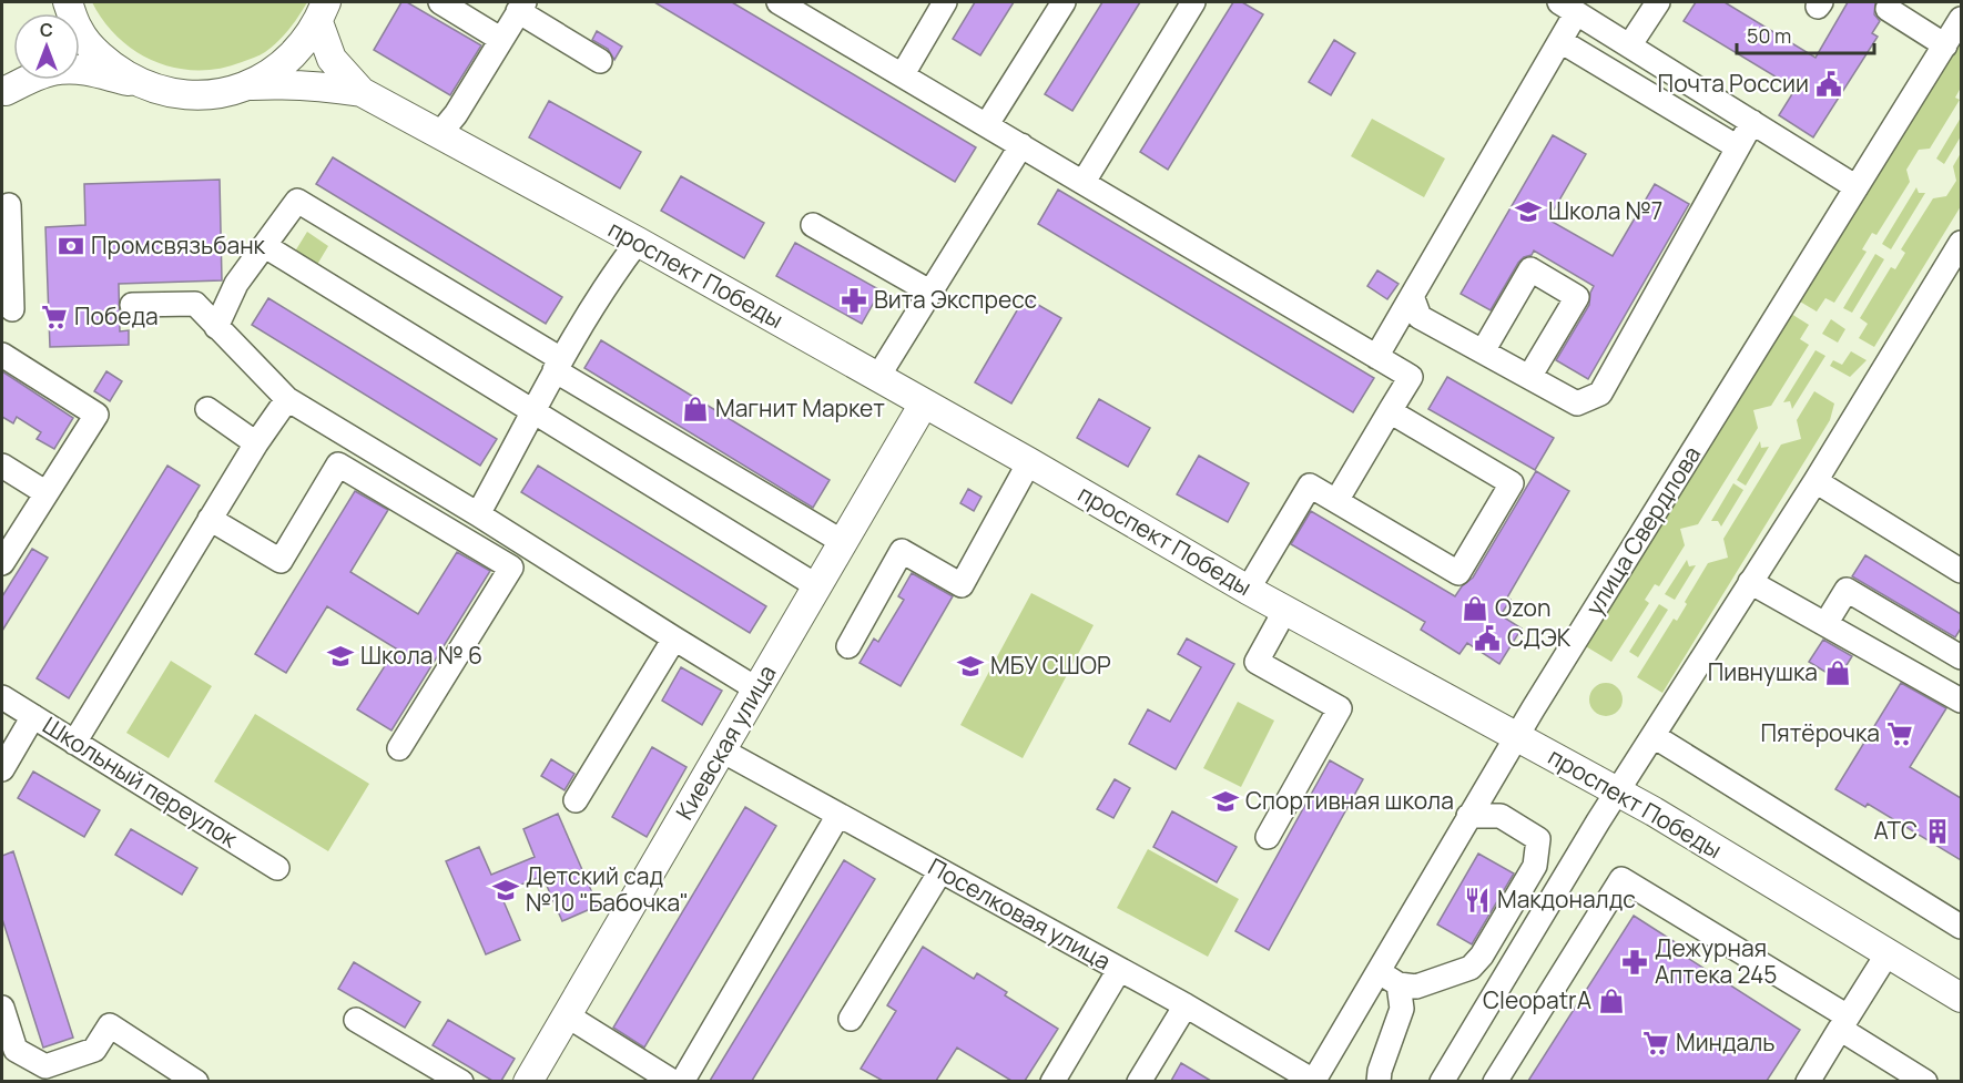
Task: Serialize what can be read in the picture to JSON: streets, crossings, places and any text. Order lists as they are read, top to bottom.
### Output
{
  "streets": {
    "main road": ["проспект Победы", "Киевская улица"],
    "street": ["улица Свердлова", "Школьный переулок", "Поселковая улица"]
  },
  "crossings": [
    ["проспект Победы", "улица Свердлова"],
    ["проспект Победы", "Киевская улица"],
    ["улица Свердлова", "Поселковая улица"],
    ["Киевская улица", "Поселковая улица"]
  ],
  "places": {
    "public building": ["Почта России", "СДЭК"],
    "school or university": [
      "Школа №7",
      "Школа № 6",
      "МБУ СШОР",
      "Спортивная школа",
      "Детский сад №10 \"Бабочка\""
    ],
    "bank": ["Промсвязьбанк"],
    "pharmacy": ["Вита Экспресс", "Дежурная Аптека 245"],
    "supermarket": ["Победа", "Пятёрочка", "Миндаль"],
    "shop": [
      "Магнит Маркет",
      "Ozon",
      "Пивнушка",
      "CleopatrA"
    ],
    "building": ["АТС"],
    "restaurant": ["Макдоналдс"]
  },
  "scale_bar": "50 m",
  "north": "top"
}
